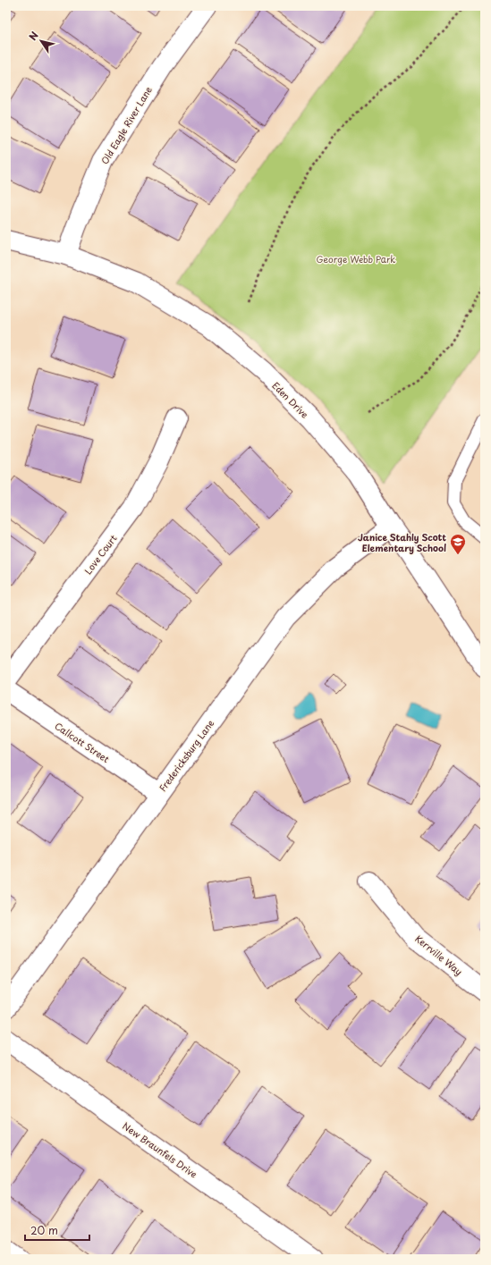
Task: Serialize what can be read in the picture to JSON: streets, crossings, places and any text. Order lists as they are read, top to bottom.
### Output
{
  "streets": {
    "street": [
      "Old Eagle River Lane",
      "Eden Drive",
      "Love Court",
      "Callcott Street",
      "Fredericksburg Lane",
      "Kerrville Way",
      "New Braunfels Drive"
    ]
  },
  "crossings": [
    ["Old Eagle River Lane", "Eden Drive"],
    ["Eden Drive", "Fredericksburg Lane"],
    ["Callcott Street", "Fredericksburg Lane"]
  ],
  "parks": ["George Webb Park"],
  "places": {
    "school or university": ["Janice Stahly Scott Elementary School"]
  },
  "scale_bar": "20 m",
  "north": "top left"
}
